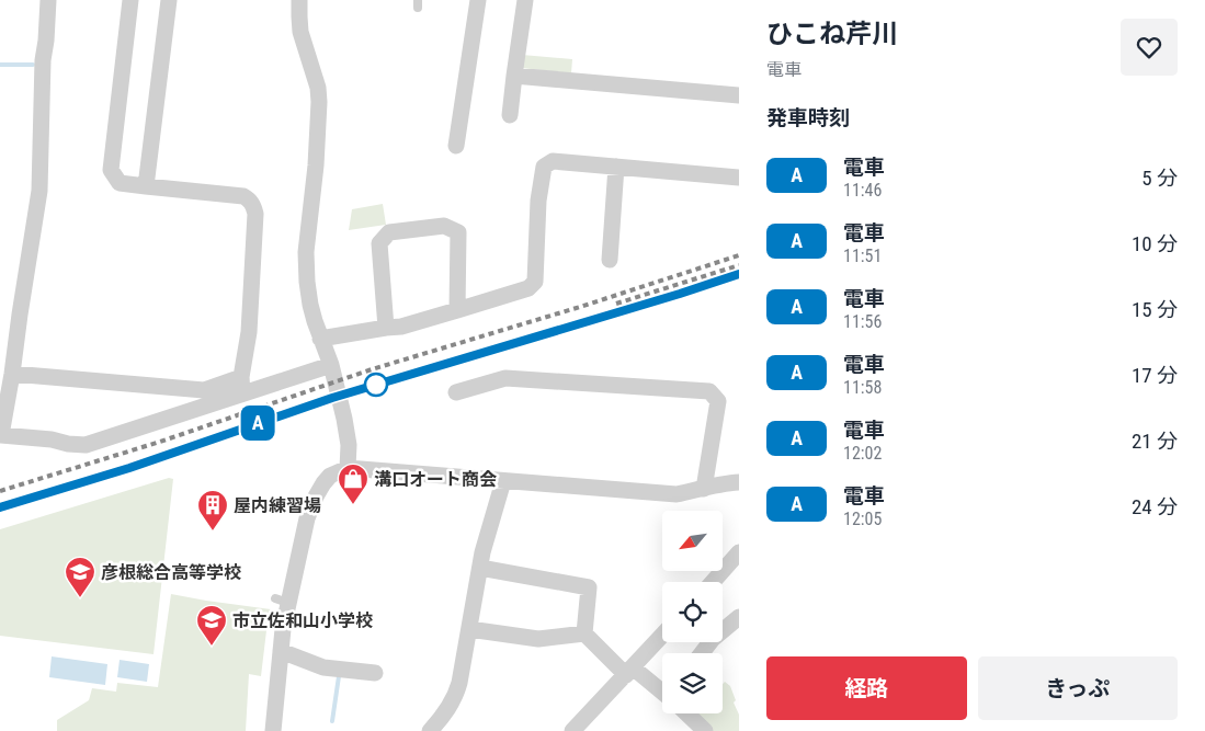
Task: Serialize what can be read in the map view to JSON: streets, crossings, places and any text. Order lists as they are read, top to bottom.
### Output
{
  "places": {
    "shop": ["溝口オート商会"],
    "building": ["屋内練習場"],
    "school or university": ["彦根総合高等学校", "市立佐和山小学校"]
  },
  "north": "bottom left",
  "page": {
    "on_map": "A",
    "heading": [
      ["ひこね芹川", "電車"],
      "発車時刻"
    ],
    "list": [
      {
        "mark": "A",
        "name": "電車",
        "note": "11:46",
        "value": "5 分"
      },
      {
        "mark": "A",
        "name": "電車",
        "note": "11:51",
        "value": "10 分"
      },
      {
        "mark": "A",
        "name": "電車",
        "note": "11:56",
        "value": "15 分"
      },
      {
        "mark": "A",
        "name": "電車",
        "note": "11:58",
        "value": "17 分"
      },
      {
        "mark": "A",
        "name": "電車",
        "note": "12:02",
        "value": "21 分"
      },
      {
        "mark": "A",
        "name": "電車",
        "note": "12:05",
        "value": "24 分"
      }
    ],
    "buttons": ["経路", "きっぷ"]
  }
}
